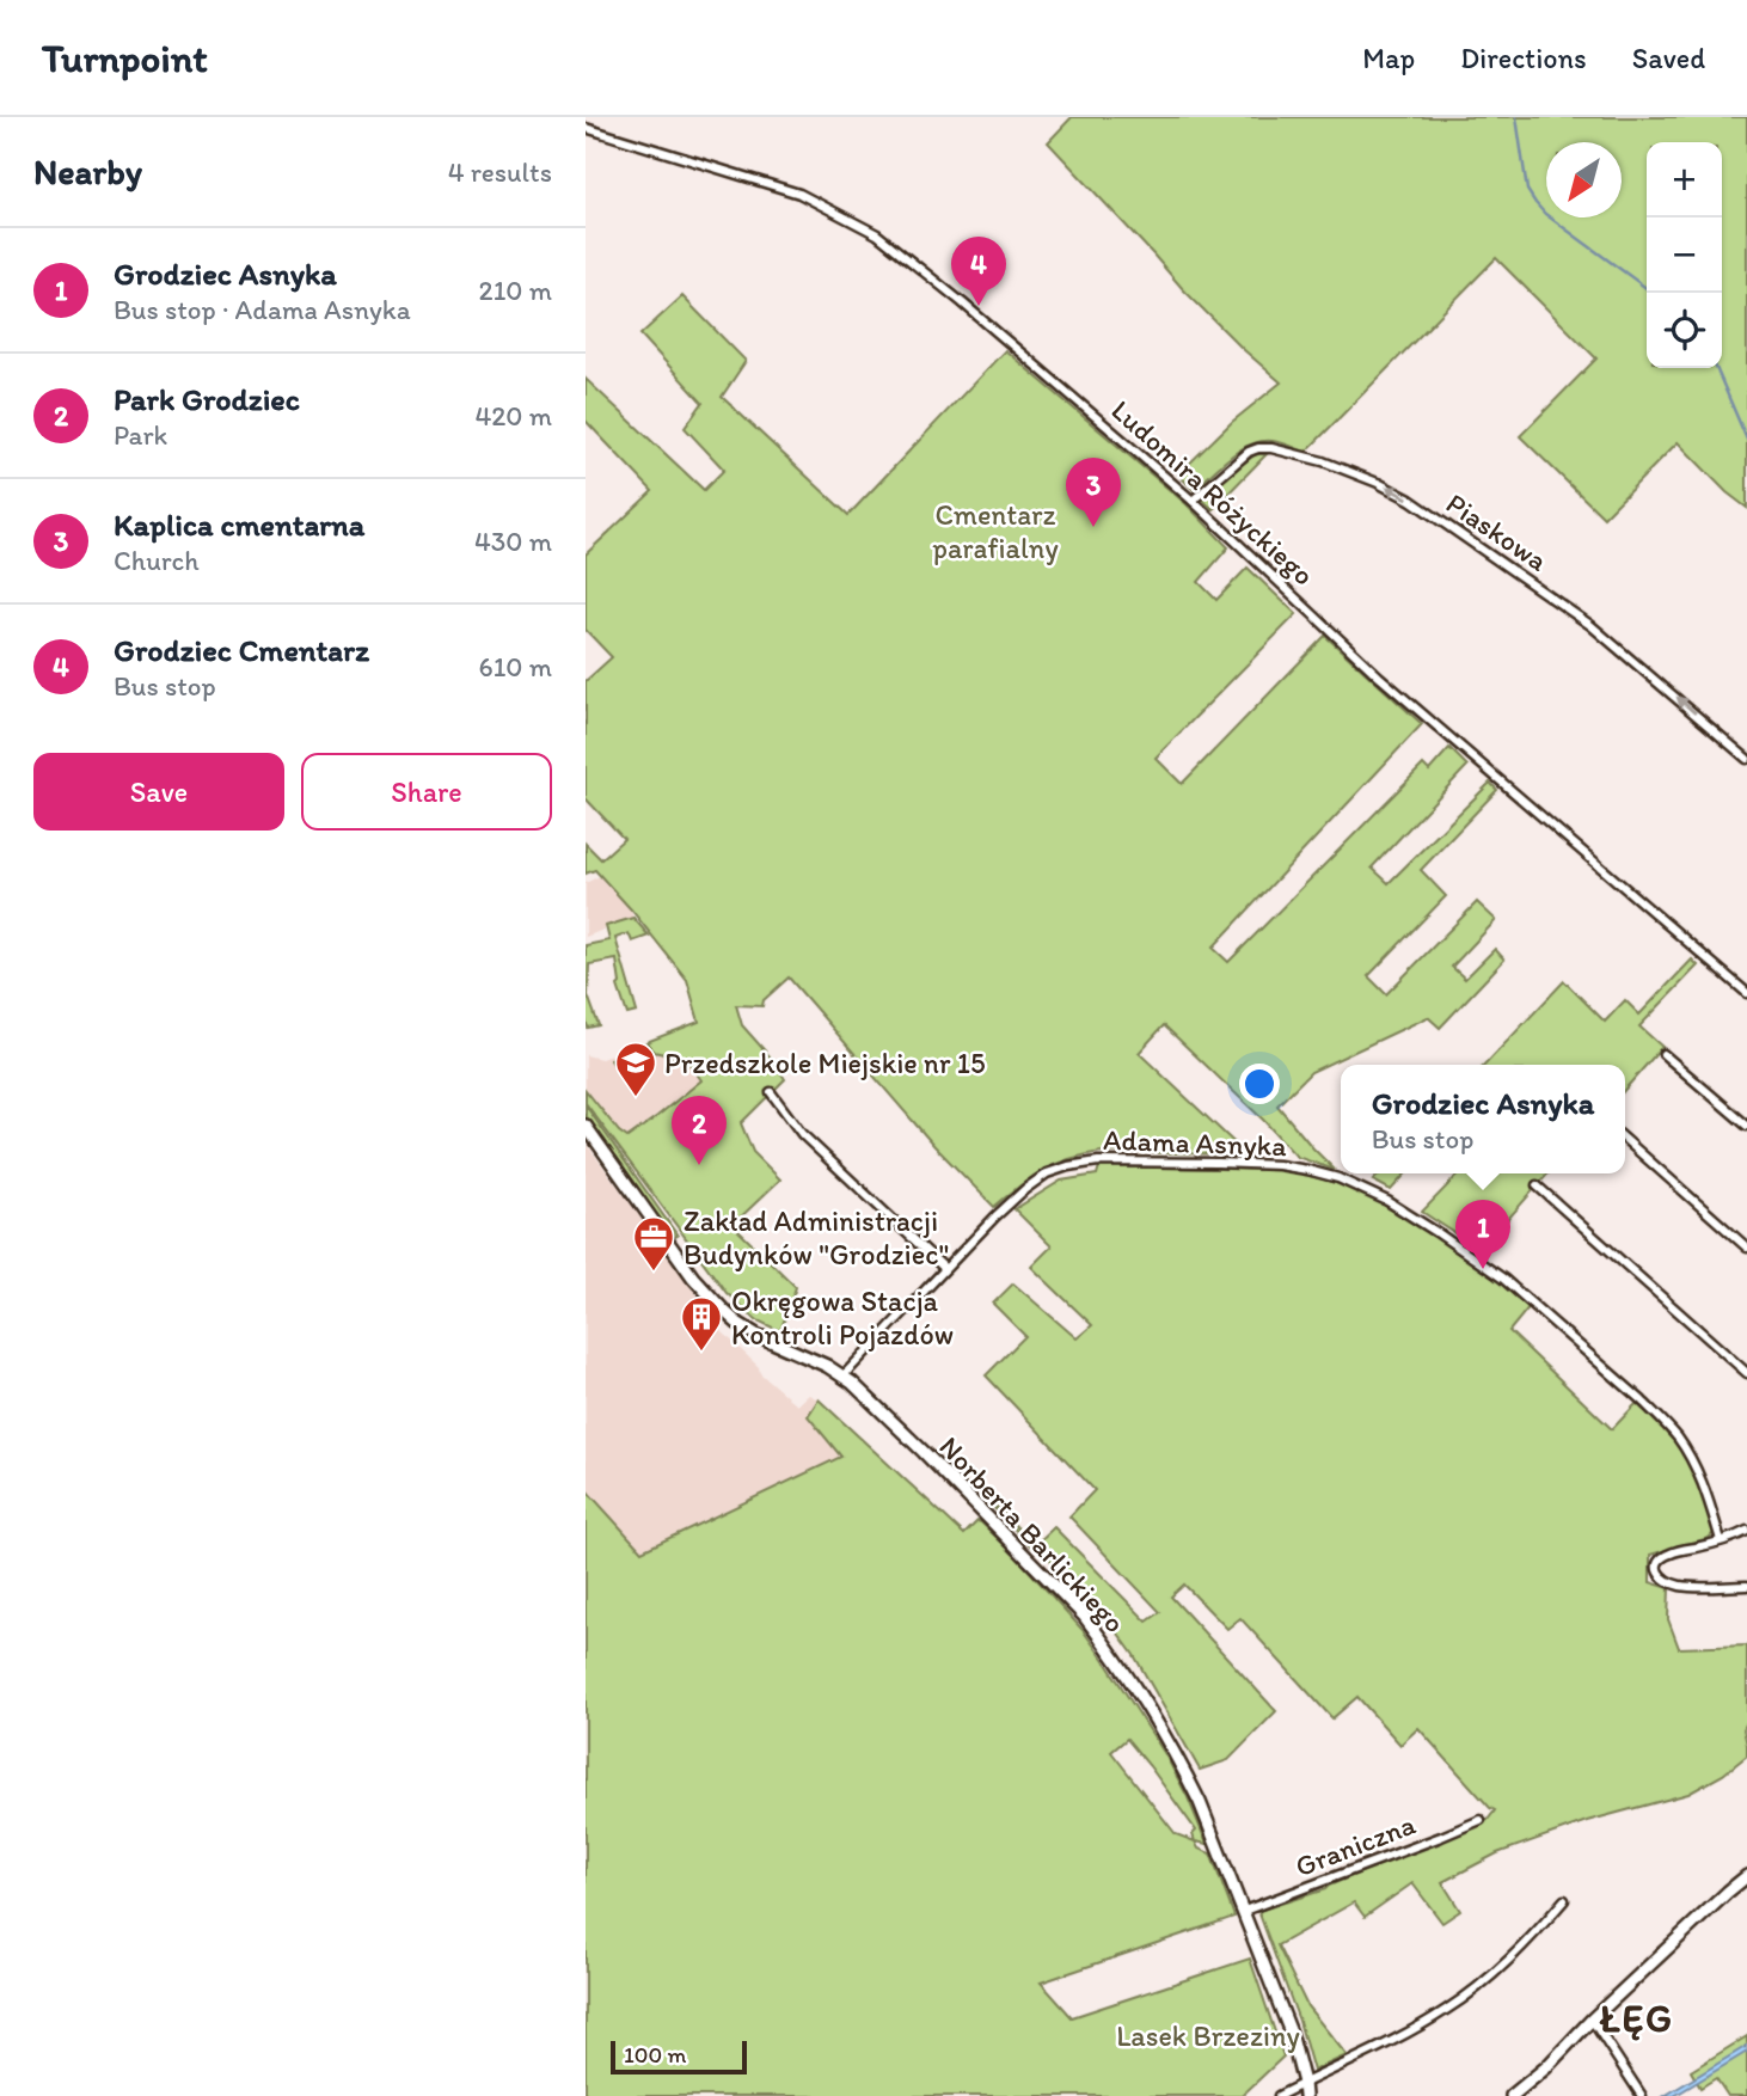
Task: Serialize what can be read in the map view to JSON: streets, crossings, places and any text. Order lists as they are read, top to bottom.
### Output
{
  "streets": {
    "street": [
      "Ludomira Różyckiego",
      "Piaskowa",
      "Adama Asnyka",
      "Norberta Barlickiego",
      "Graniczna"
    ]
  },
  "crossings": [
    ["Ludomira Różyckiego", "Piaskowa"],
    ["Adama Asnyka", "Norberta Barlickiego"],
    ["Norberta Barlickiego", "Graniczna"]
  ],
  "one_way": ["Piaskowa"],
  "districts": ["ŁĘG"],
  "parks": ["Cmentarz parafialny", "Lasek Brzeziny"],
  "places": {
    "school or university": ["Przedszkole Miejskie nr 15"],
    "office": ["Zakład Administracji Budynków \"Grodziec\""],
    "building": ["Okręgowa Stacja Kontroli Pojazdów"]
  },
  "scale_bar": "100 m",
  "north": "bottom left",
  "page": {
    "header": "Turnpoint",
    "nav": ["Map", "Directions", "Saved"],
    "heading": ["Nearby", "4 results"],
    "map_buttons": ["+", "−"],
    "list": [
      {
        "mark": "1",
        "name": "Grodziec Asnyka",
        "note": "Bus stop · Adama Asnyka",
        "value": "210 m"
      },
      {
        "mark": "2",
        "name": "Park Grodziec",
        "note": "Park",
        "value": "420 m"
      },
      {
        "mark": "3",
        "name": "Kaplica cmentarna",
        "note": "Church",
        "value": "430 m"
      },
      {
        "mark": "4",
        "name": "Grodziec Cmentarz",
        "note": "Bus stop",
        "value": "610 m"
      }
    ],
    "pins": [
      "4",
      "3",
      "2",
      "1"
    ],
    "buttons": ["Save", "Share"],
    "popup": ["Grodziec Asnyka", "Bus stop"],
    "scale": "100 m"
  }
}
